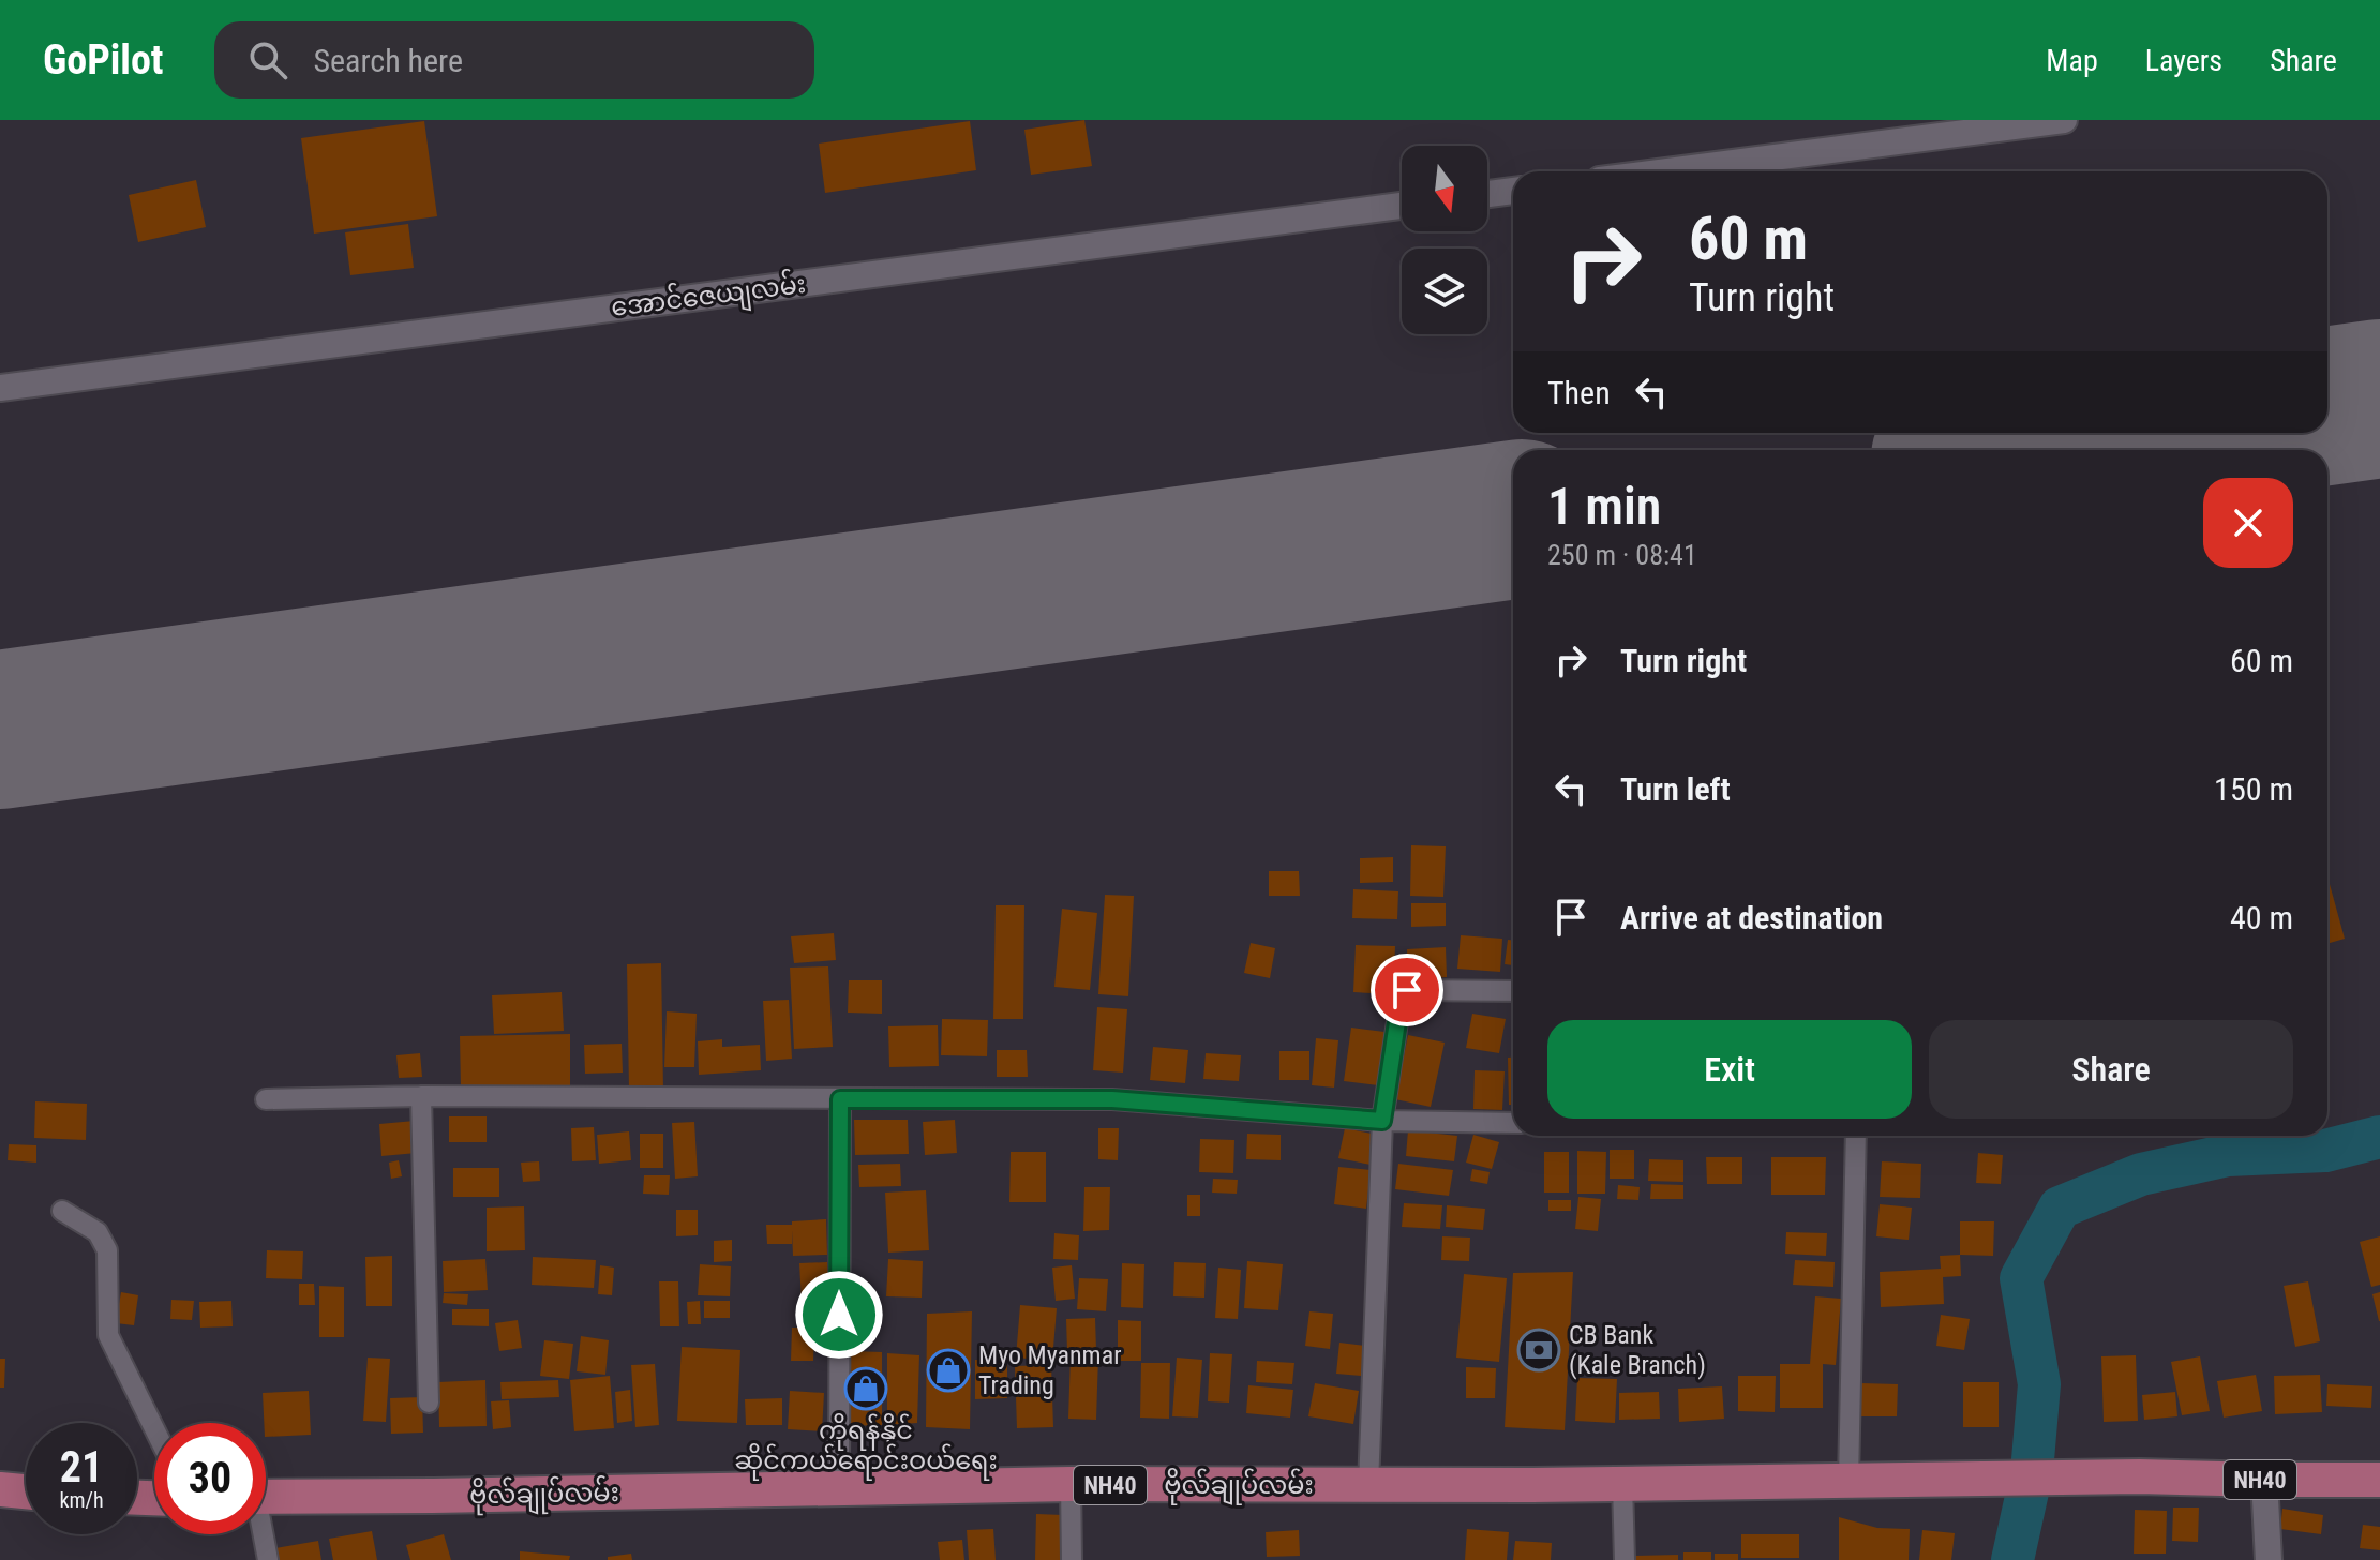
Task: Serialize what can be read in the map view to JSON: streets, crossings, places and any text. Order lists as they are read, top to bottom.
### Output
{
  "streets": {
    "highway": ["NH40", "ဗိုလ်ချုပ်လမ်း"],
    "street": ["အောင်ဇေယျလမ်း"]
  },
  "crossings": [
    ["NH40", "ဗိုလ်ချုပ်လမ်း"]
  ],
  "places": {
    "bank": ["CB Bank (Kale Branch)"],
    "shop": ["Myo Myanmar Trading", "ကိုရန်နိုင် ဆိုင်ကယ်ရောင်းဝယ်ရေး"]
  },
  "north": "bottom",
  "page": {
    "header": "GoPilot",
    "search": "Search here",
    "nav": ["Map", "Layers", "Share"],
    "turn": ["60 m", "Turn right"],
    "then": "Then",
    "heading": ["1 min", "250 m · 08:41"],
    "list": [
      {
        "name": "Turn right",
        "value": "60 m"
      },
      {
        "name": "Turn left",
        "value": "150 m"
      },
      {
        "name": "Arrive at destination",
        "value": "40 m"
      }
    ],
    "buttons": ["Exit", "Share"],
    "speed": "21 km/h",
    "limit": "30"
  }
}
